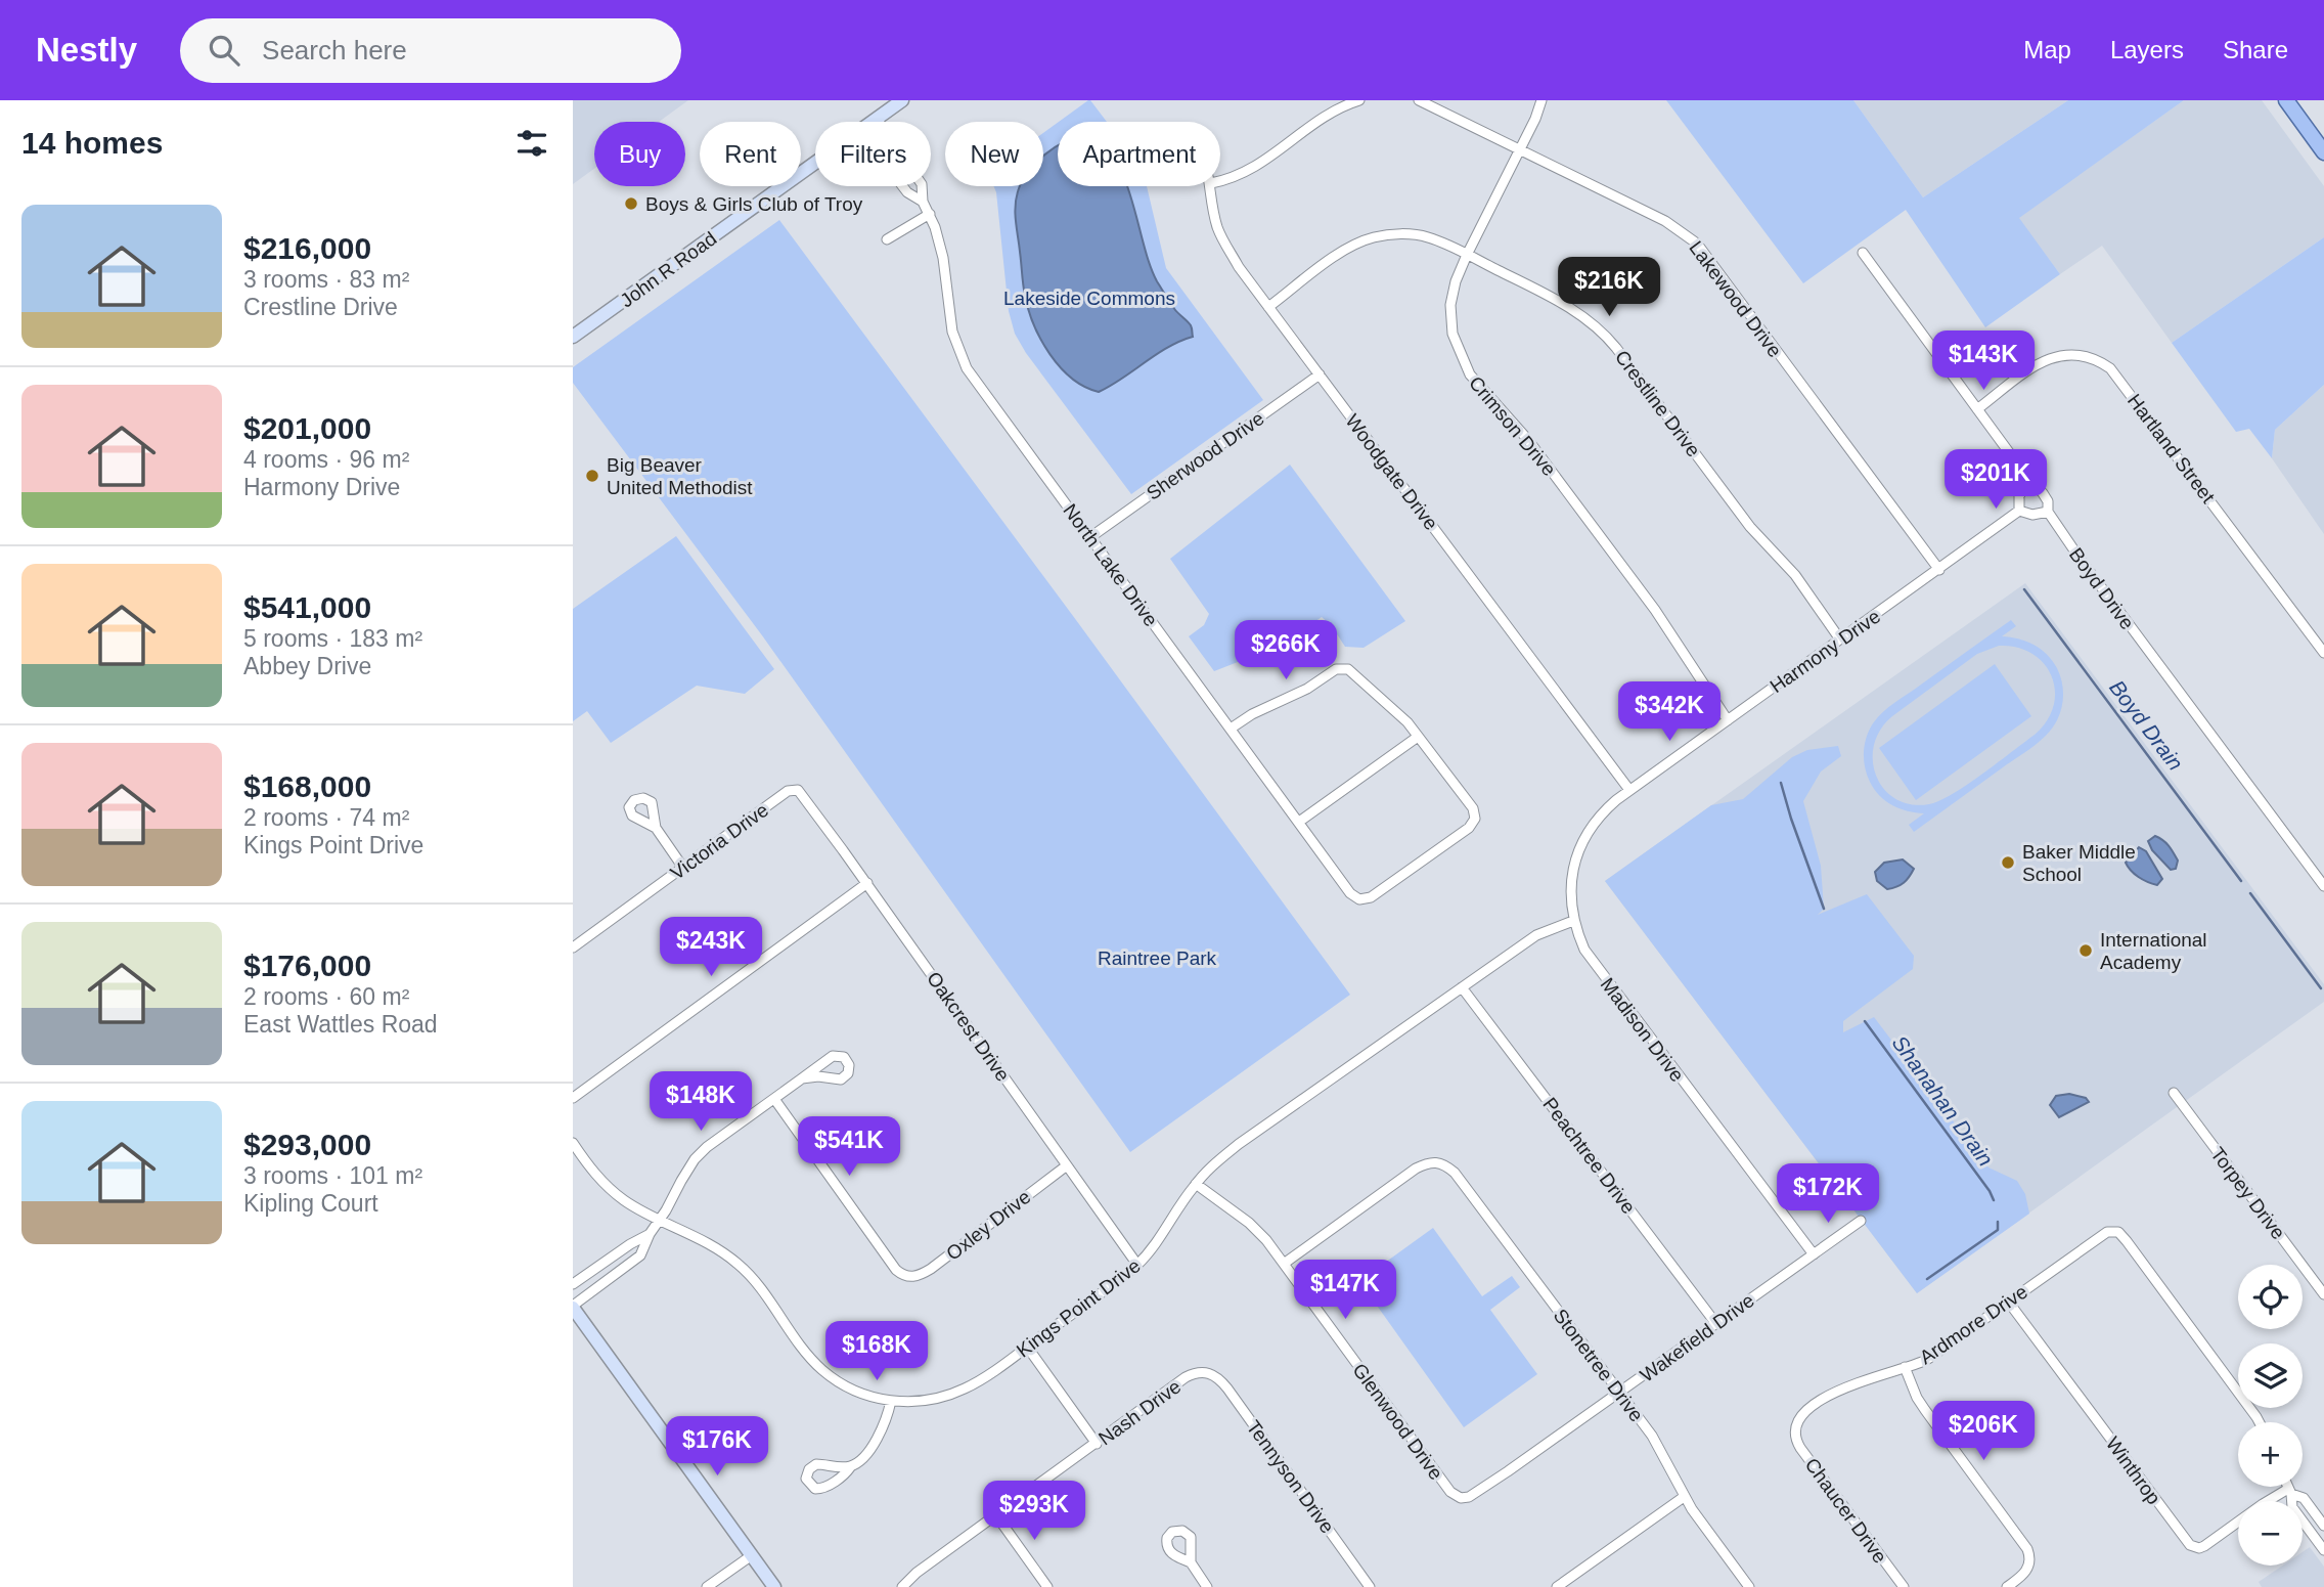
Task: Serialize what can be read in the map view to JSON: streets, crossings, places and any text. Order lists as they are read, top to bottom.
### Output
{
  "streets": {
    "main road": ["John R Road"],
    "street": [
      "Lakewood Drive",
      "Crestline Drive",
      "Crimson Drive",
      "Hartland Street",
      "Sherwood Drive",
      "Woodgate Drive",
      "North Lake Drive",
      "Boyd Drive",
      "Harmony Drive",
      "Victoria Drive",
      "Oakcrest Drive",
      "Madison Drive",
      "Peachtree Drive",
      "Torpey Drive",
      "Oxley Drive",
      "Kings Point Drive",
      "Ardmore Drive",
      "Wakefield Drive",
      "Stonetree Drive",
      "Nash Drive",
      "Glenwood Drive",
      "Winthrop",
      "Tennyson Drive",
      "Chaucer Drive"
    ]
  },
  "crossings": [
    ["John R Road", "North Lake Drive"],
    ["Lakewood Drive", "Crimson Drive"],
    ["Lakewood Drive", "Harmony Drive"],
    ["Crestline Drive", "Crimson Drive"],
    ["Crestline Drive", "Woodgate Drive"],
    ["Crestline Drive", "Harmony Drive"],
    ["Crimson Drive", "Harmony Drive"],
    ["Hartland Street", "Boyd Drive"],
    ["Sherwood Drive", "Woodgate Drive"],
    ["Sherwood Drive", "North Lake Drive"],
    ["Woodgate Drive", "Harmony Drive"],
    ["Woodgate Drive", "Madison Drive"],
    ["Harmony Drive", "Madison Drive"],
    ["Victoria Drive", "Oakcrest Drive"],
    ["Oakcrest Drive", "Oxley Drive"],
    ["Oakcrest Drive", "Kings Point Drive"],
    ["Madison Drive", "Kings Point Drive"],
    ["Madison Drive", "Wakefield Drive"],
    ["Peachtree Drive", "Kings Point Drive"],
    ["Peachtree Drive", "Wakefield Drive"],
    ["Kings Point Drive", "Glenwood Drive"],
    ["Ardmore Drive", "Winthrop"],
    ["Ardmore Drive", "Chaucer Drive"],
    ["Wakefield Drive", "Stonetree Drive"],
    ["Wakefield Drive", "Glenwood Drive"],
    ["Stonetree Drive", "Glenwood Drive"],
    ["Nash Drive", "Tennyson Drive"]
  ],
  "water": ["Boyd Drain", "Shanahan Drain"],
  "parks": ["Lakeside Commons", "Raintree Park"],
  "places": [
    "Boys & Girls Club of Troy",
    "Big Beaver United Methodist",
    "Baker Middle School",
    "International Academy"
  ],
  "page": {
    "header": "Nestly",
    "search": "Search here",
    "nav": ["Map", "Layers", "Share"],
    "heading": "14 homes",
    "chip": [
      "Buy",
      "Rent",
      "Filters",
      "New",
      "Apartment"
    ],
    "list": [
      {
        "name": "$216,000",
        "note": "3 rooms · 83 m² · Crestline Drive"
      },
      {
        "name": "$201,000",
        "note": "4 rooms · 96 m² · Harmony Drive"
      },
      {
        "name": "$541,000",
        "note": "5 rooms · 183 m² · Abbey Drive"
      },
      {
        "name": "$168,000",
        "note": "2 rooms · 74 m² · Kings Point Drive"
      },
      {
        "name": "$176,000",
        "note": "2 rooms · 60 m² · East Wattles Road"
      },
      {
        "name": "$293,000",
        "note": "3 rooms · 101 m² · Kipling Court"
      }
    ],
    "price": [
      "$216K",
      "$143K",
      "$201K",
      "$266K",
      "$342K",
      "$243K",
      "$148K",
      "$541K",
      "$172K",
      "$147K",
      "$168K",
      "$206K",
      "$176K",
      "$293K"
    ],
    "map_buttons": ["+", "−"]
  }
}
